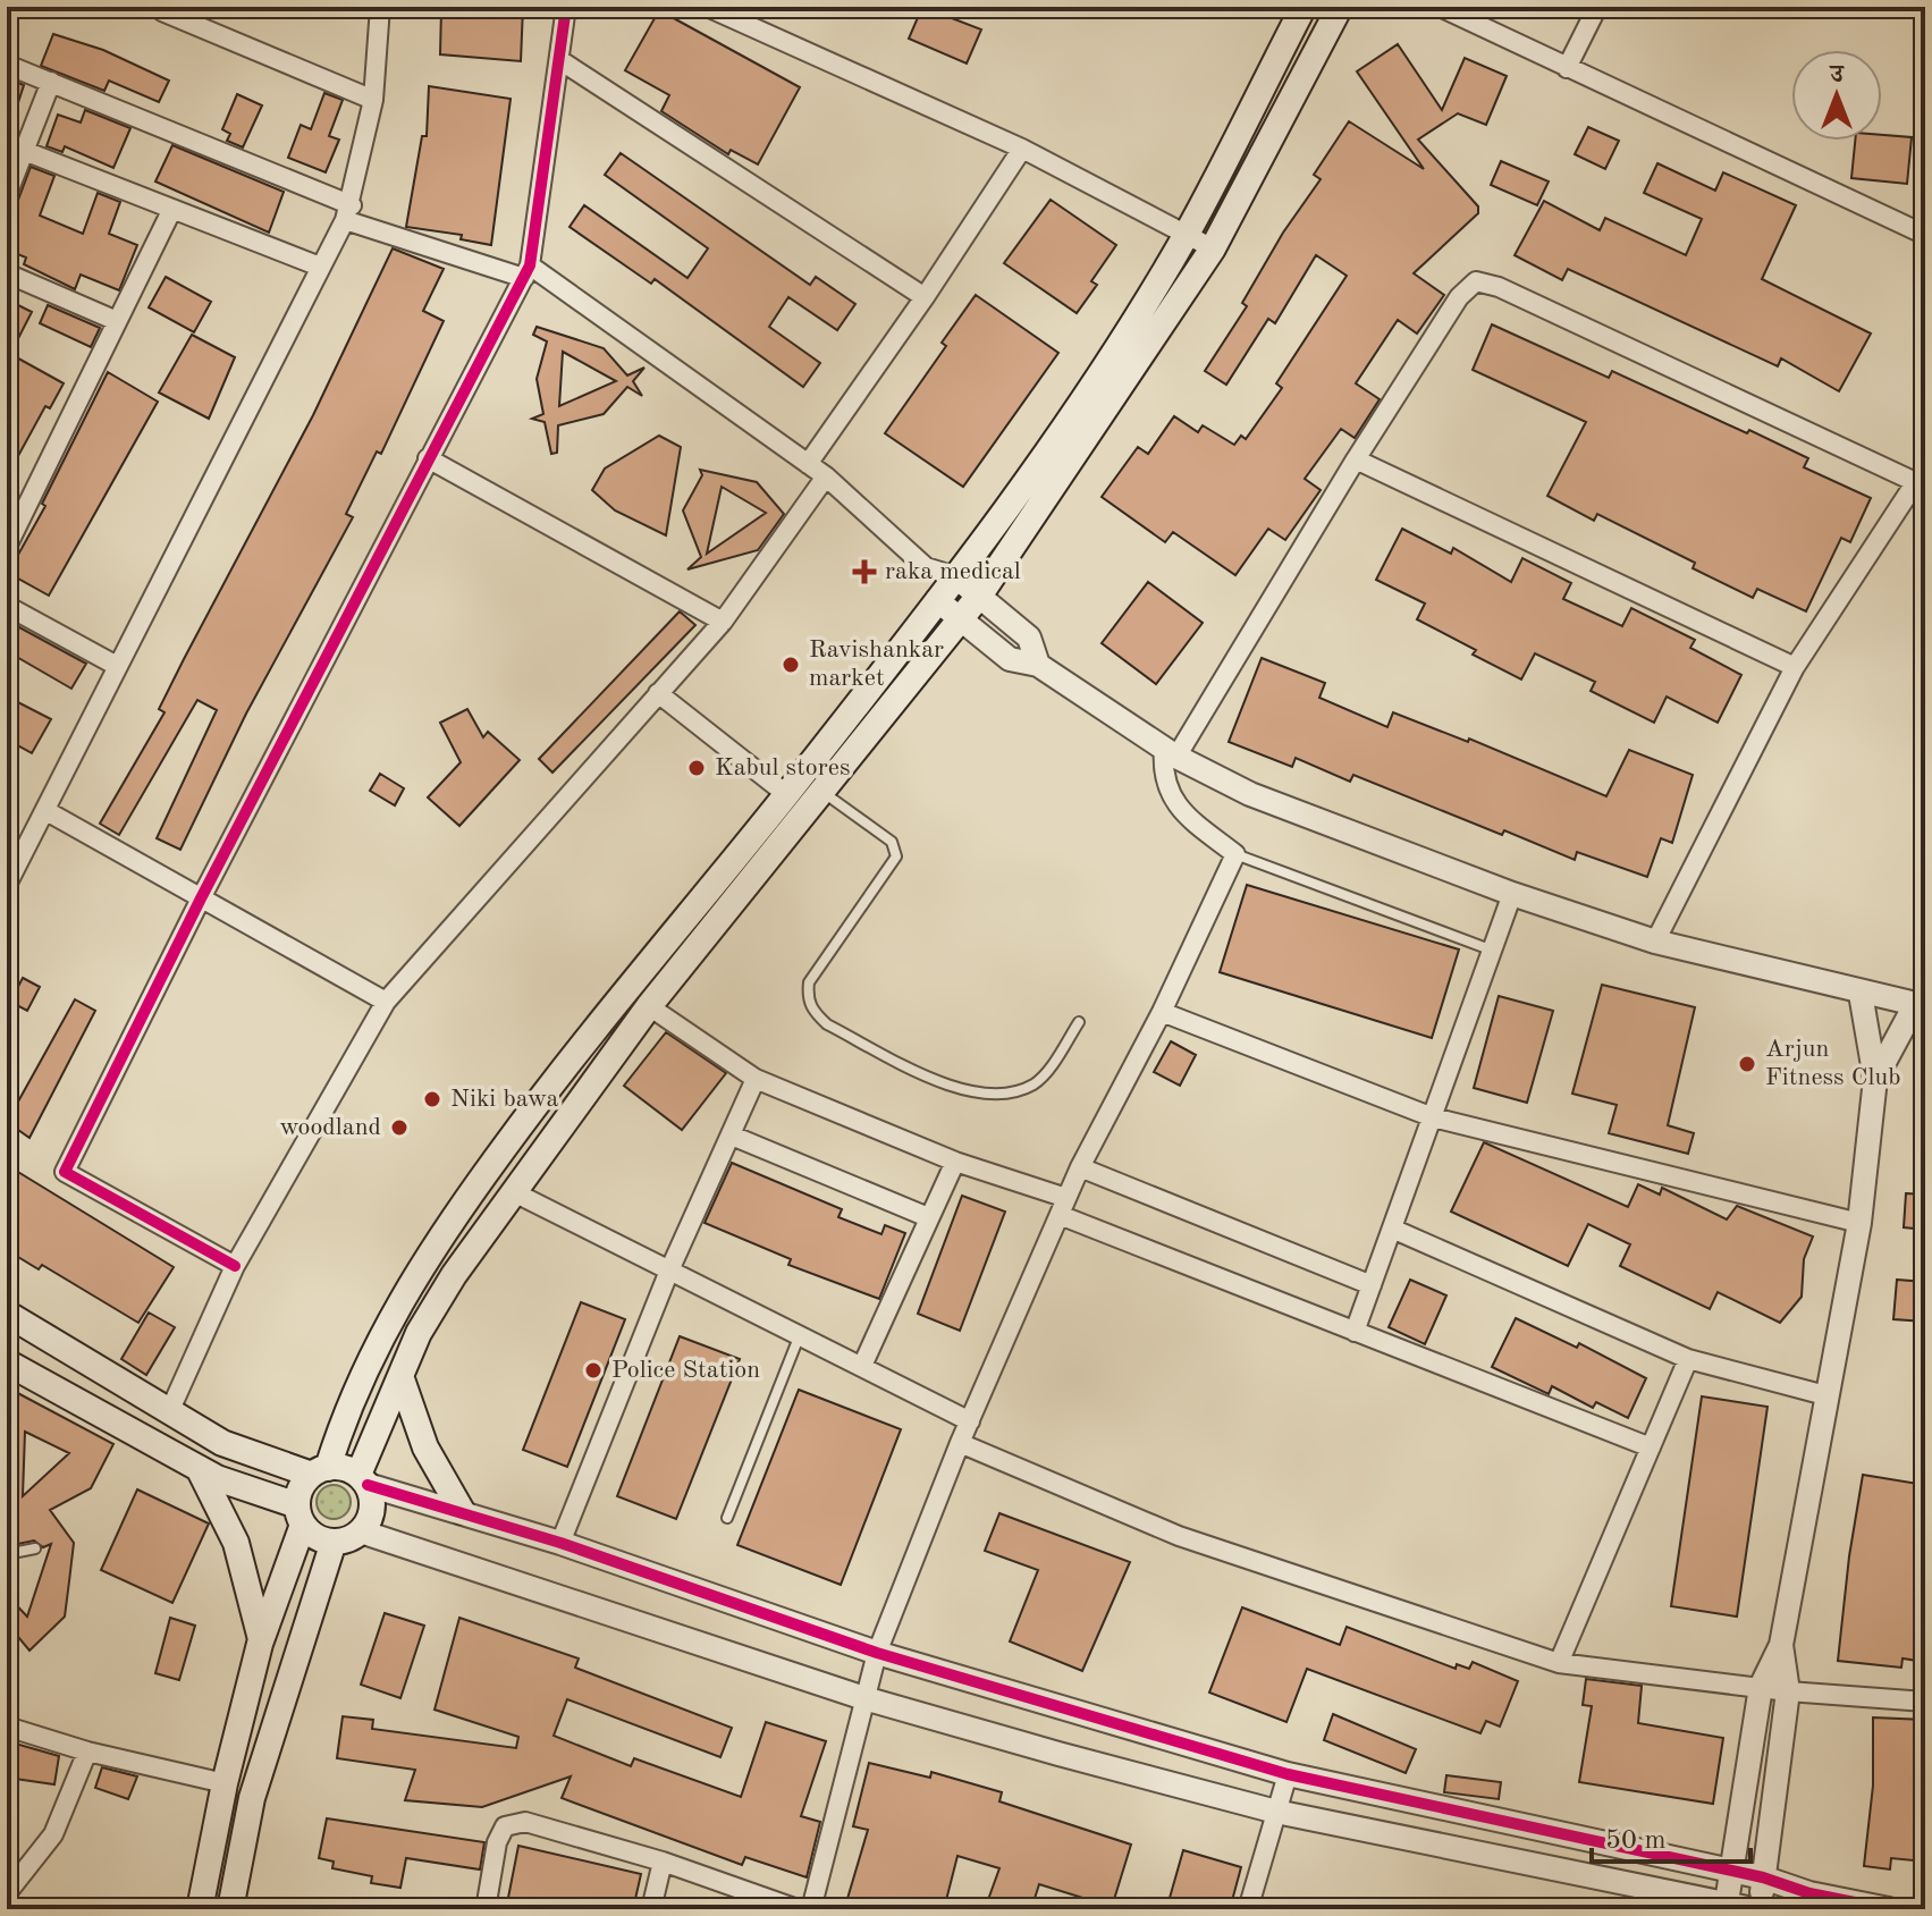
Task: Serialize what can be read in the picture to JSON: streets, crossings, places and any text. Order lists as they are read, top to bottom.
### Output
{
  "places": {
    "health": ["raka medical"],
    "other": [
      "Ravishankar market",
      "Kabul stores",
      "Arjun Fitness Club",
      "Niki bawa",
      "woodland",
      "Police Station"
    ]
  },
  "scale_bar": "50 m",
  "north": "top"
}
